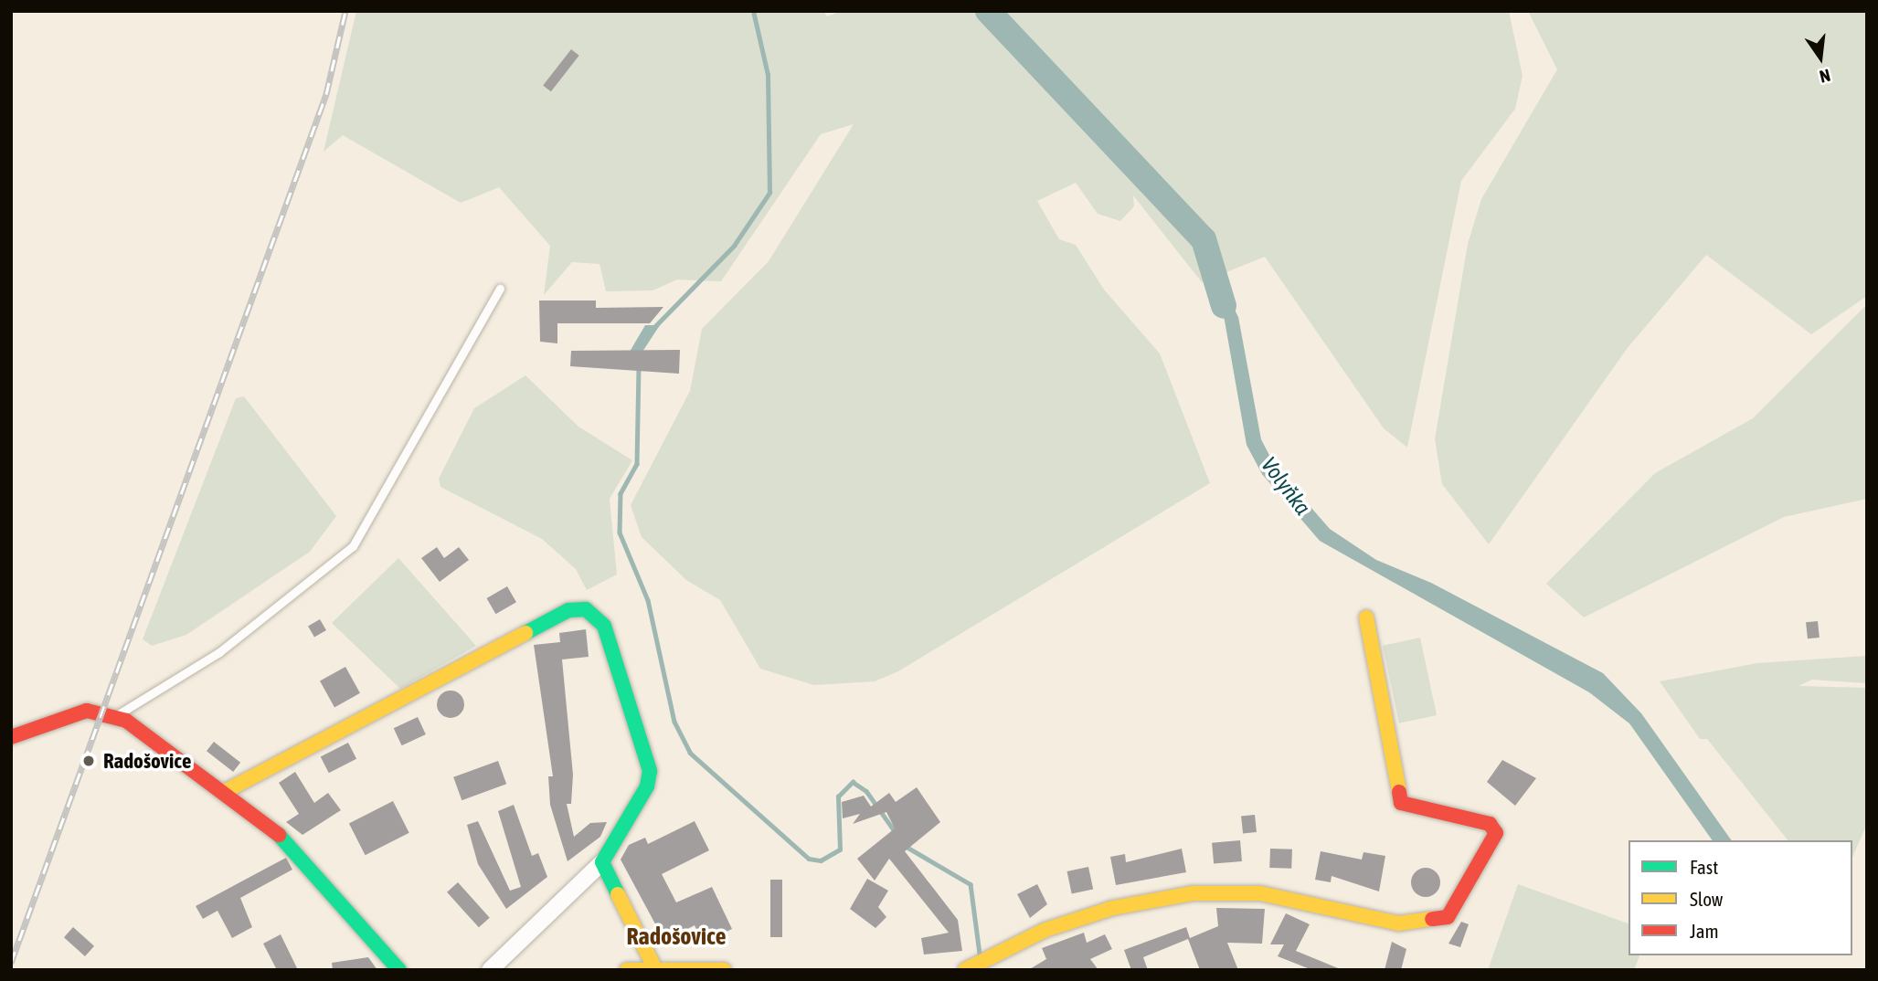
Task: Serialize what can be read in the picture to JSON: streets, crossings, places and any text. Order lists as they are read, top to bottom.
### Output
{
  "districts": ["Radošovice"],
  "water": ["Volyňka"],
  "places": ["Radošovice"],
  "legend": ["Fast", "Slow", "Jam"],
  "north": "bottom"
}
